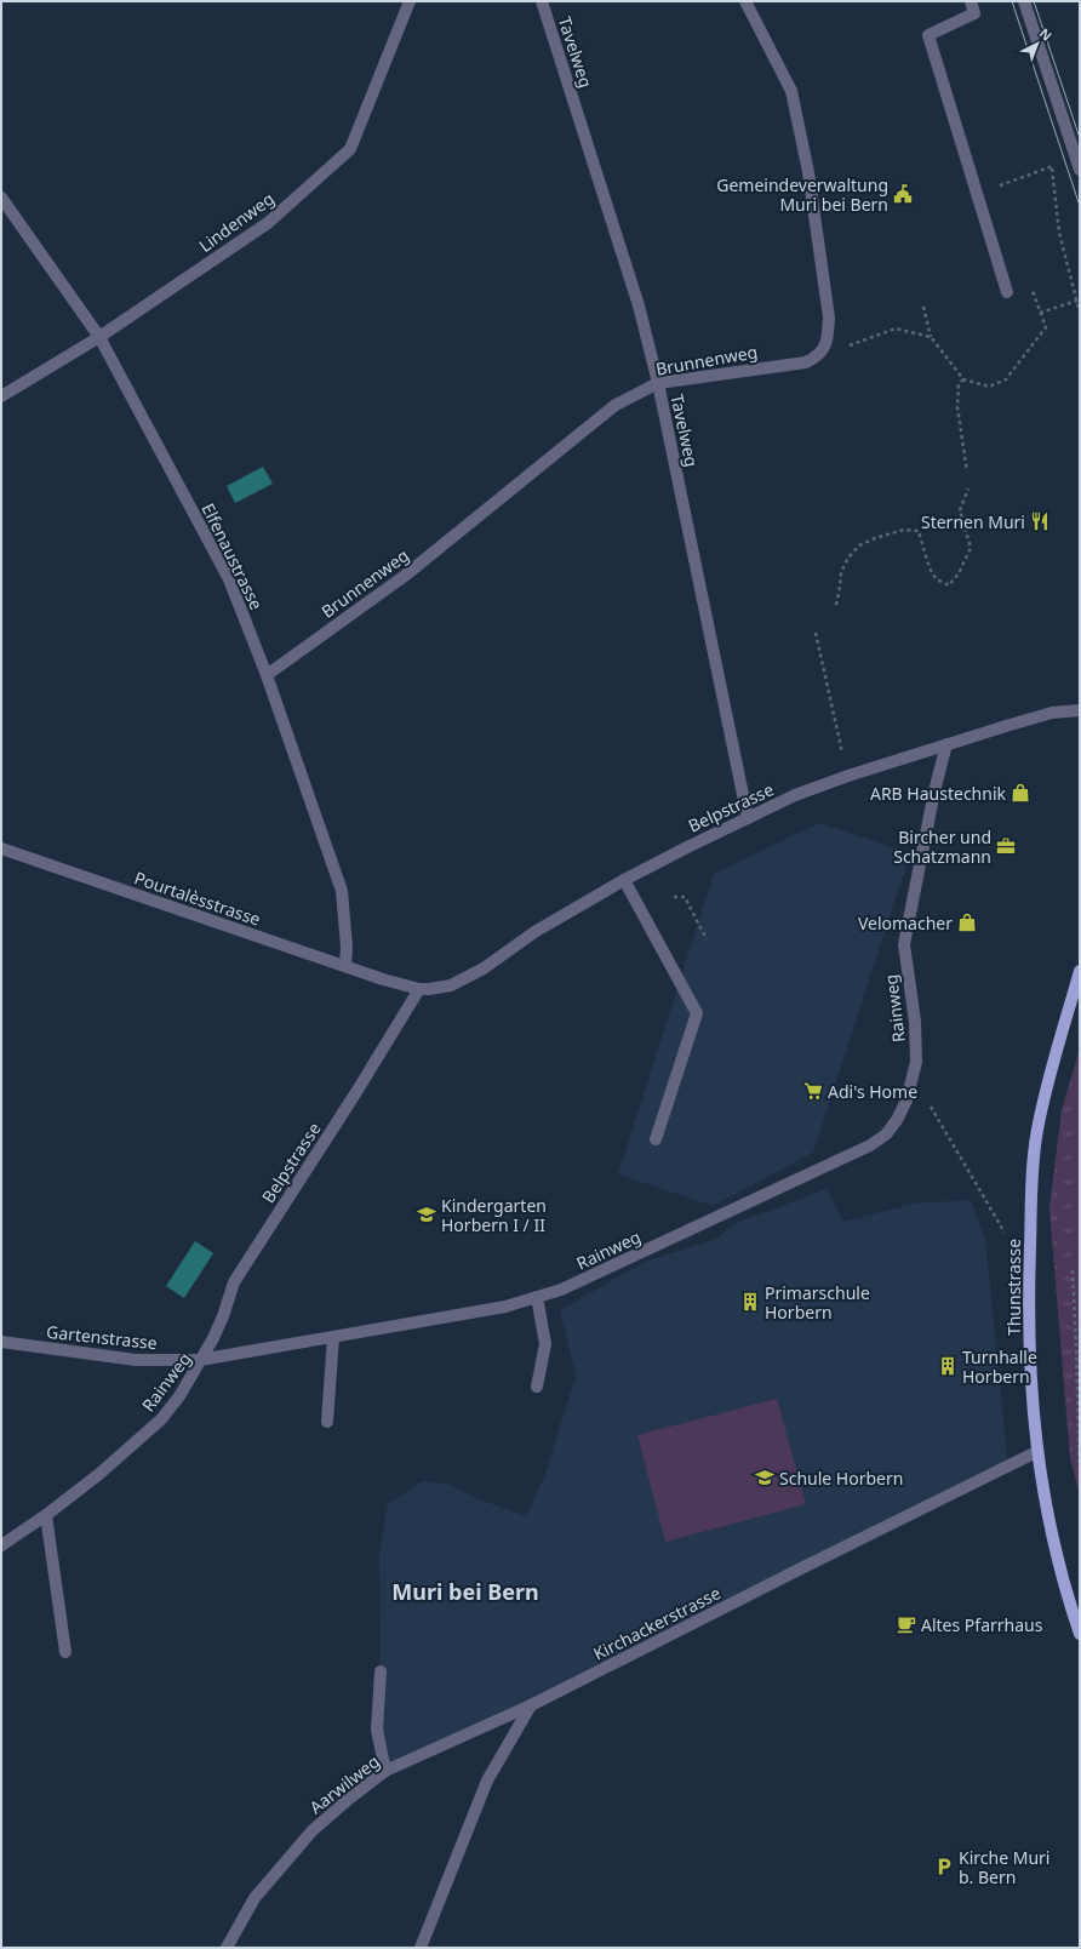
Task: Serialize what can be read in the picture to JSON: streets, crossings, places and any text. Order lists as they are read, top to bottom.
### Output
{
  "streets": {
    "main road": ["Thunstrasse"],
    "street": [
      "Tavelweg",
      "Lindenweg",
      "Brunnenweg",
      "Elfenaustrasse",
      "Belpstrasse",
      "Pourtalèsstrasse",
      "Rainweg",
      "Gartenstrasse",
      "Kirchackerstrasse",
      "Aarwilweg"
    ]
  },
  "crossings": [
    ["Tavelweg", "Brunnenweg"],
    ["Tavelweg", "Belpstrasse"],
    ["Lindenweg", "Elfenaustrasse"],
    ["Brunnenweg", "Elfenaustrasse"],
    ["Elfenaustrasse", "Pourtalèsstrasse"],
    ["Belpstrasse", "Pourtalèsstrasse"],
    ["Belpstrasse", "Rainweg"],
    ["Belpstrasse", "Gartenstrasse"],
    ["Rainweg", "Gartenstrasse"],
    ["Thunstrasse", "Kirchackerstrasse"],
    ["Kirchackerstrasse", "Aarwilweg"]
  ],
  "districts": ["Muri bei Bern"],
  "places": {
    "public building": ["Gemeindeverwaltung Muri bei Bern"],
    "restaurant": ["Sternen Muri"],
    "shop": ["ARB Haustechnik", "Velomacher"],
    "office": ["Bircher und Schatzmann"],
    "supermarket": ["Adi's Home"],
    "school or university": ["Kindergarten Horbern I / II", "Schule Horbern"],
    "building": ["Primarschule Horbern", "Turnhalle Horbern"],
    "cafe": ["Altes Pfarrhaus"],
    "parking": ["Kirche Muri b. Bern"]
  },
  "north": "top right"
}
